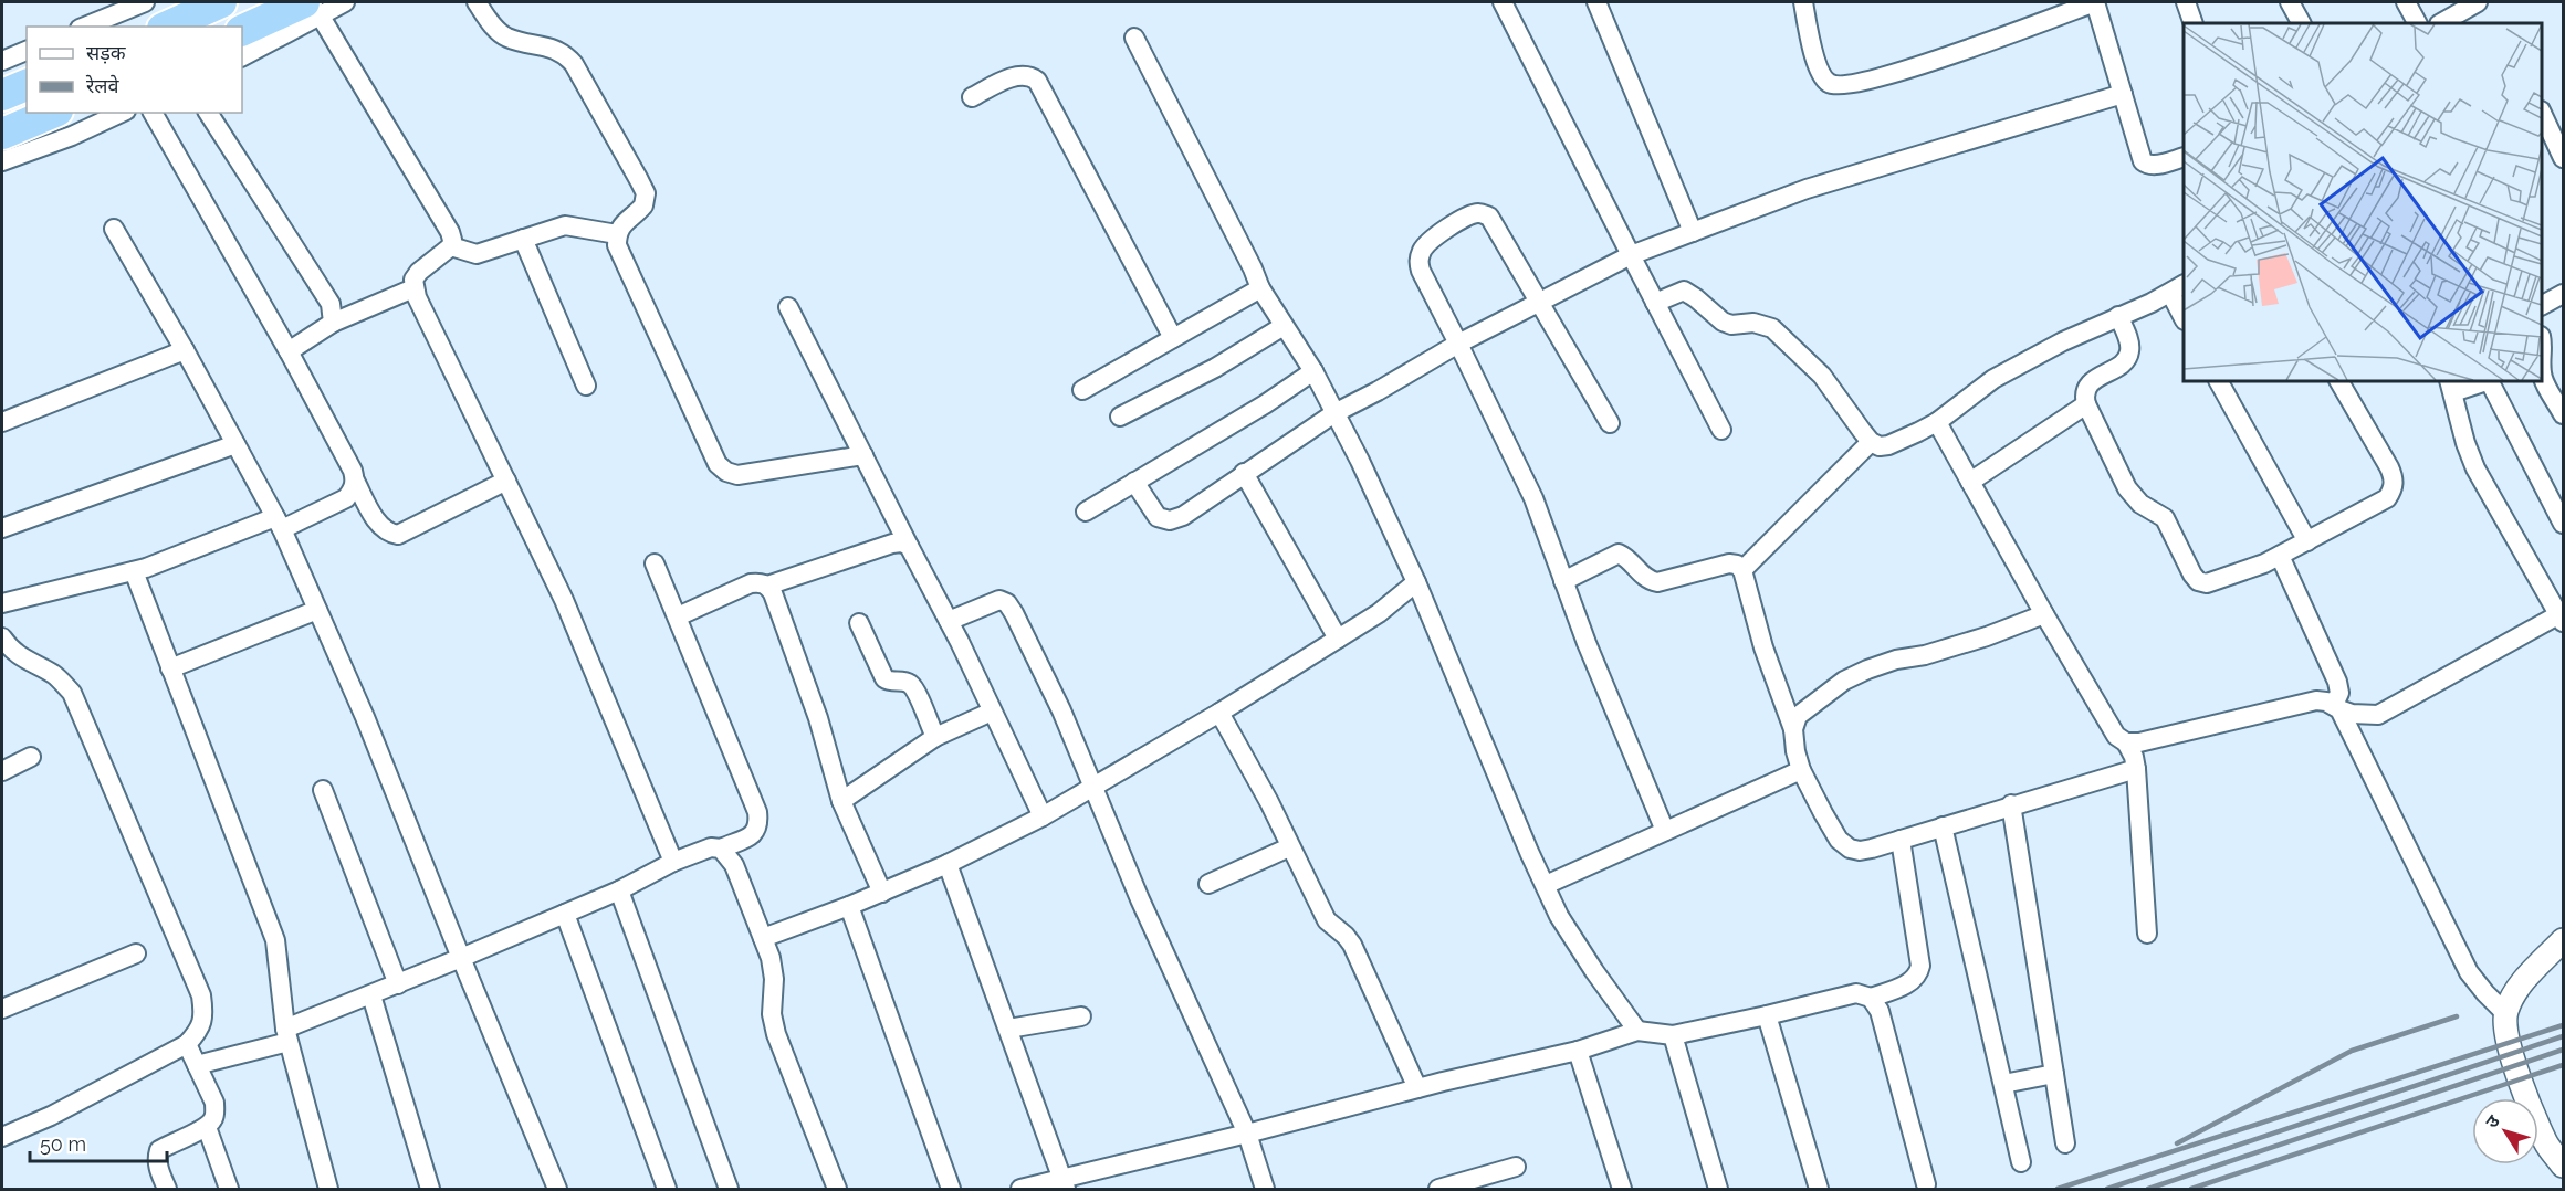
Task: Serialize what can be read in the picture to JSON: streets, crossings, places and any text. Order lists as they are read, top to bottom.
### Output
{
  "legend": ["सड़क", "रेलवे"],
  "scale_bar": "50 m",
  "north": "top left"
}
